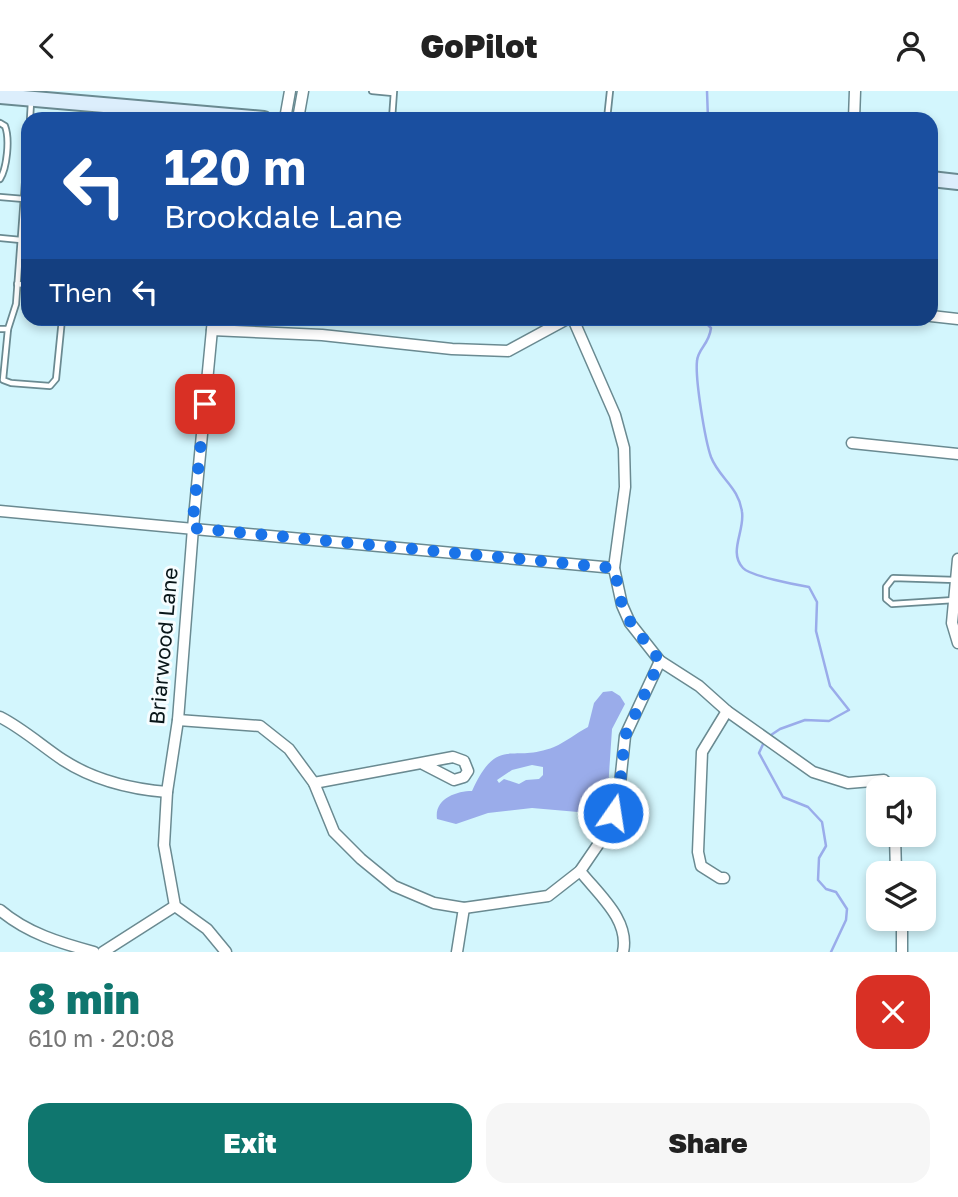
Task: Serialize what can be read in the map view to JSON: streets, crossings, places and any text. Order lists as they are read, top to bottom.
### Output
{
  "streets": {
    "street": ["Briarwood Lane"]
  },
  "page": {
    "header": "GoPilot",
    "turn": ["120 m", "Brookdale Lane"],
    "then": "Then",
    "heading": ["8 min", "610 m · 20:08"],
    "buttons": ["Exit", "Share"]
  }
}
